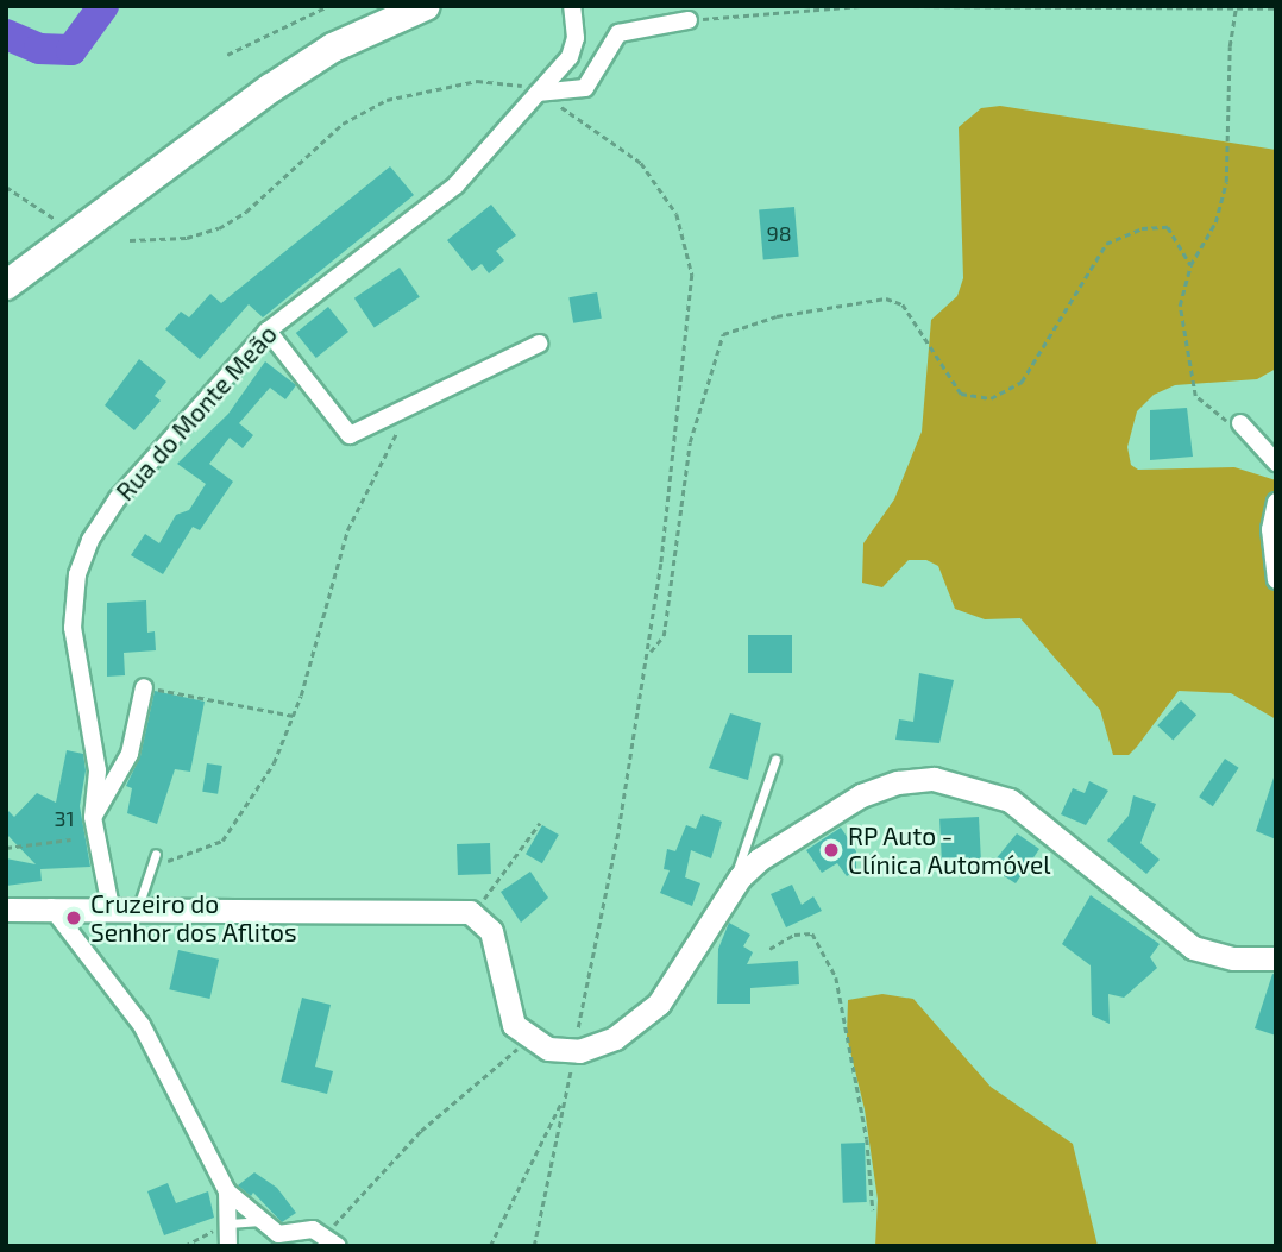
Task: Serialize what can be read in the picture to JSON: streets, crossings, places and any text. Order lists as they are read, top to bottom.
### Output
{
  "streets": {
    "street": ["Rua do Monte Meão"]
  },
  "places": ["RP Auto - Clínica Automóvel", "Cruzeiro do Senhor dos Aflitos"],
  "house_numbers": ["98", "31"]
}
